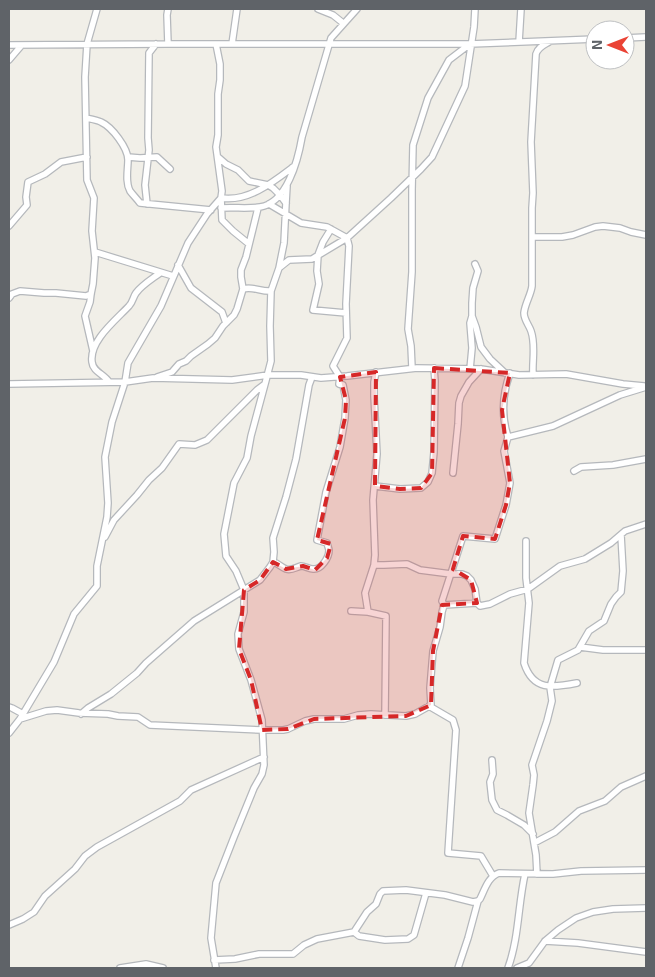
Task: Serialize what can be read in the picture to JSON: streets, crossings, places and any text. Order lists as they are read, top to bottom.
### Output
{
  "north": "left"
}
